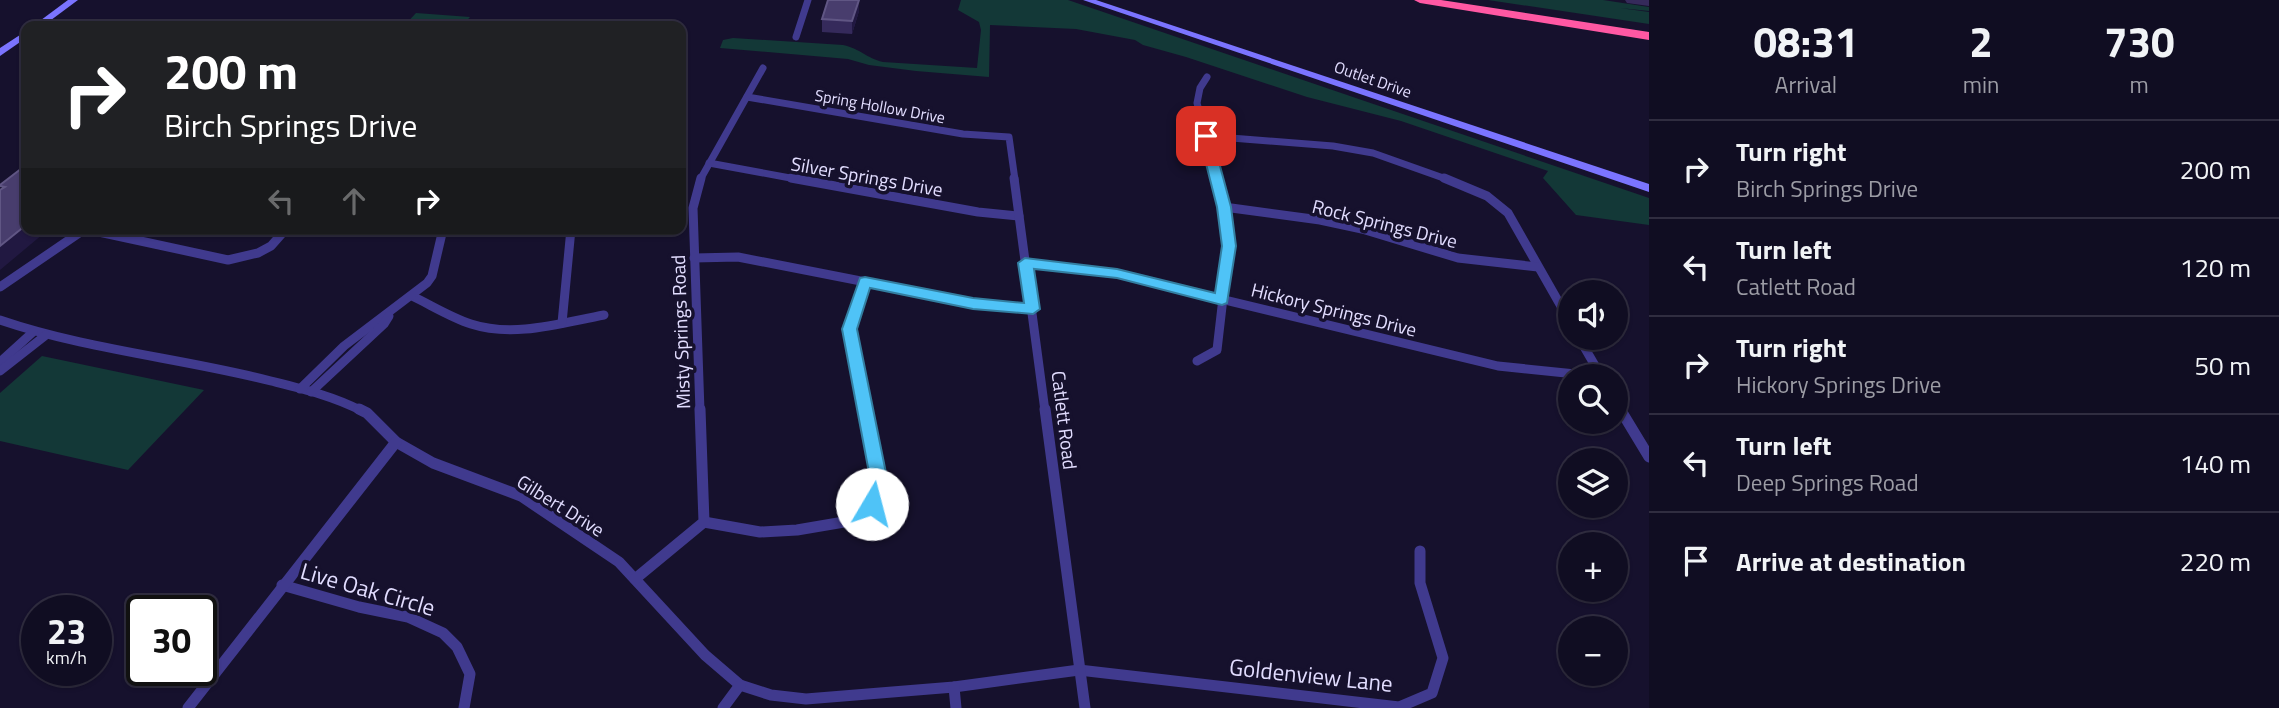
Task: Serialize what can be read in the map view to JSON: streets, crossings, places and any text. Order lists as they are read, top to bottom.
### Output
{
  "streets": {
    "street": [
      "Outlet Drive",
      "Spring Hollow Drive",
      "Silver Springs Drive",
      "Rock Springs Drive",
      "Hickory Springs Drive",
      "Misty Springs Road",
      "Catlett Road",
      "Gilbert Drive",
      "Live Oak Circle",
      "Goldenview Lane"
    ]
  },
  "crossings": [
    ["Spring Hollow Drive", "Misty Springs Road"],
    ["Spring Hollow Drive", "Catlett Road"],
    ["Silver Springs Drive", "Misty Springs Road"],
    ["Silver Springs Drive", "Catlett Road"],
    ["Hickory Springs Drive", "Catlett Road"],
    ["Catlett Road", "Gilbert Drive"],
    ["Catlett Road", "Goldenview Lane"],
    ["Gilbert Drive", "Live Oak Circle"],
    ["Gilbert Drive", "Goldenview Lane"]
  ],
  "page": {
    "eta": [
      "08:31",
      "Arrival",
      "2",
      "min",
      "730",
      "m"
    ],
    "turn": ["200 m", "Birch Springs Drive"],
    "list": [
      {
        "name": "Turn right",
        "note": "Birch Springs Drive",
        "value": "200 m"
      },
      {
        "name": "Turn left",
        "note": "Catlett Road",
        "value": "120 m"
      },
      {
        "name": "Turn right",
        "note": "Hickory Springs Drive",
        "value": "50 m"
      },
      {
        "name": "Turn left",
        "note": "Deep Springs Road",
        "value": "140 m"
      },
      {
        "name": "Arrive at destination",
        "value": "220 m"
      }
    ],
    "map_buttons": ["+", "−"],
    "speed": "23 km/h",
    "limit": "30"
  }
}
